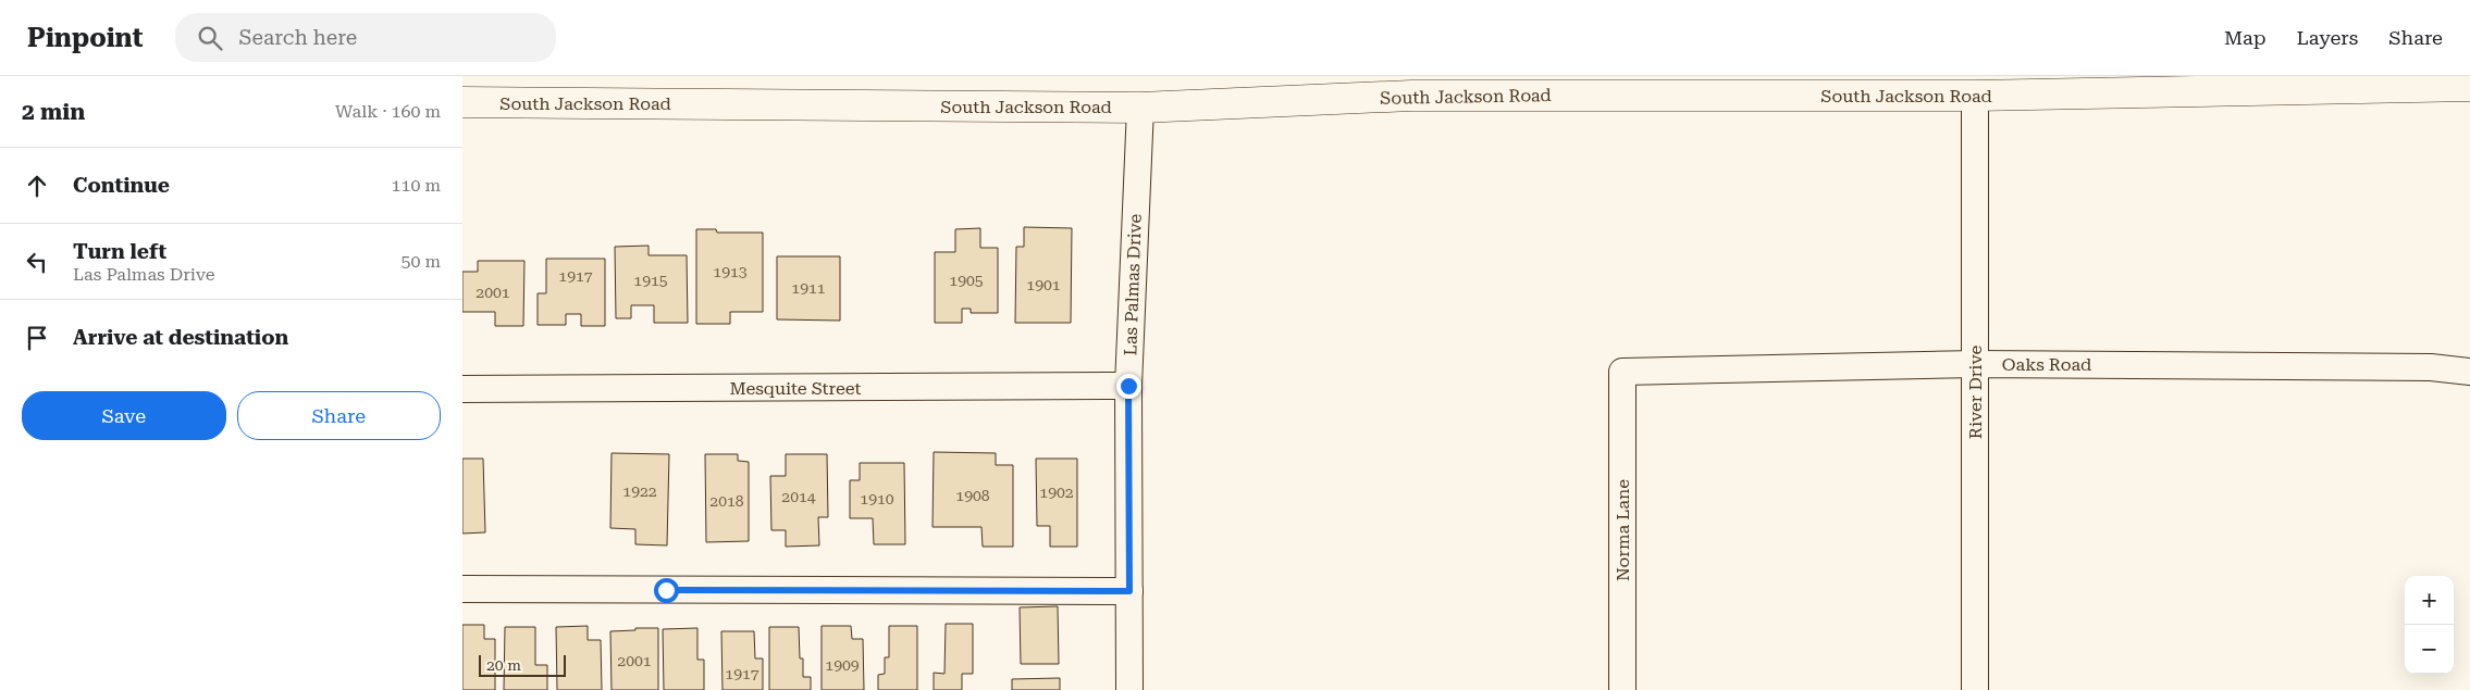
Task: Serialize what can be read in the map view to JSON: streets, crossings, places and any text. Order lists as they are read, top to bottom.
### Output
{
  "streets": {
    "main road": ["South Jackson Road"],
    "street": [
      "Las Palmas Drive",
      "Oaks Road",
      "Mesquite Street",
      "River Drive",
      "Norma Lane"
    ]
  },
  "crossings": [
    ["South Jackson Road", "Las Palmas Drive"],
    ["South Jackson Road", "River Drive"],
    ["Las Palmas Drive", "Mesquite Street"],
    ["Oaks Road", "River Drive"],
    ["Oaks Road", "Norma Lane"]
  ],
  "house_numbers": [
    "1913",
    "1917",
    "1915",
    "1905",
    "1901",
    "1911",
    "2001",
    "1922",
    "1902",
    "1908",
    "2014",
    "1910",
    "2018",
    "2001",
    "1909",
    "1917"
  ],
  "scale_bar": "20 m",
  "page": {
    "header": "Pinpoint",
    "search": "Search here",
    "nav": ["Map", "Layers", "Share"],
    "heading": ["2 min", "Walk · 160 m"],
    "list": [
      ["Continue", "110 m"],
      ["Turn left", "Las Palmas Drive", "50 m"],
      "Arrive at destination"
    ],
    "buttons": ["Save", "Share"],
    "map_buttons": ["+", "−"],
    "scale": "20 m"
  }
}
